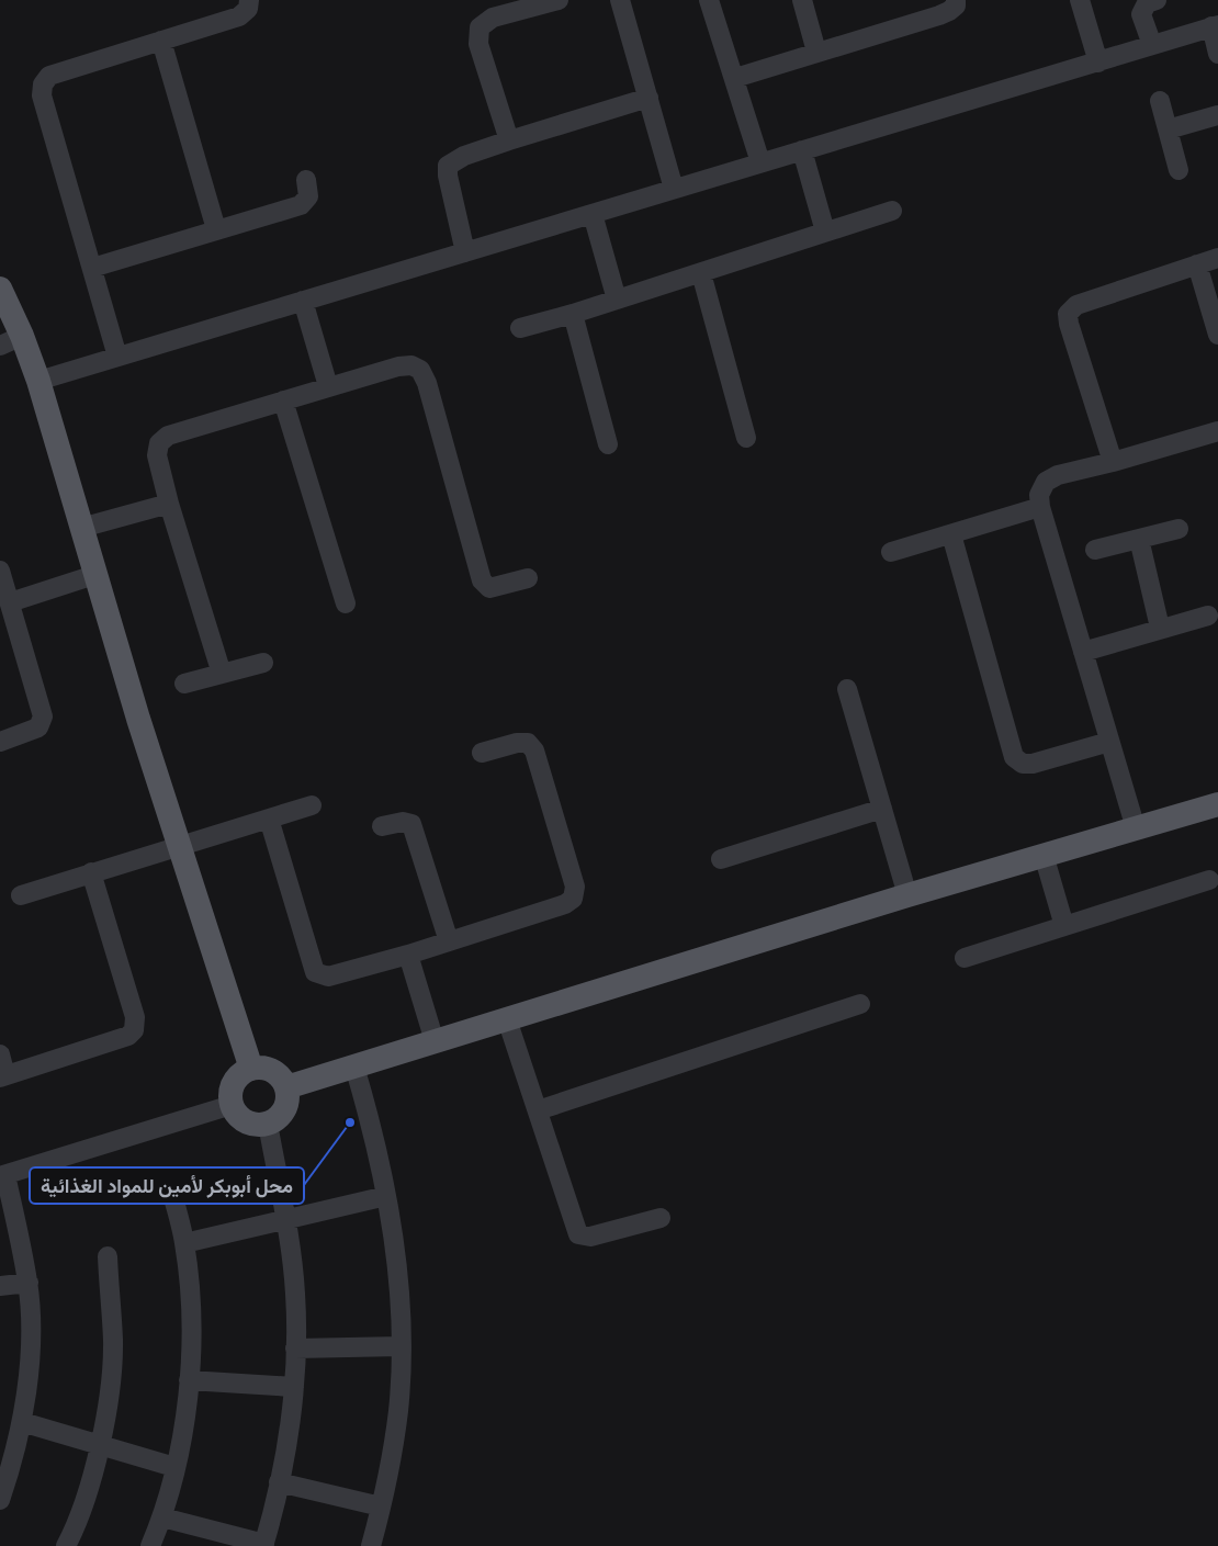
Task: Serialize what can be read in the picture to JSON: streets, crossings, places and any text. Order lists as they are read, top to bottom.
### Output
{
  "places": ["محل أبوبكر لأمين للمواد الغذائية"]
}
